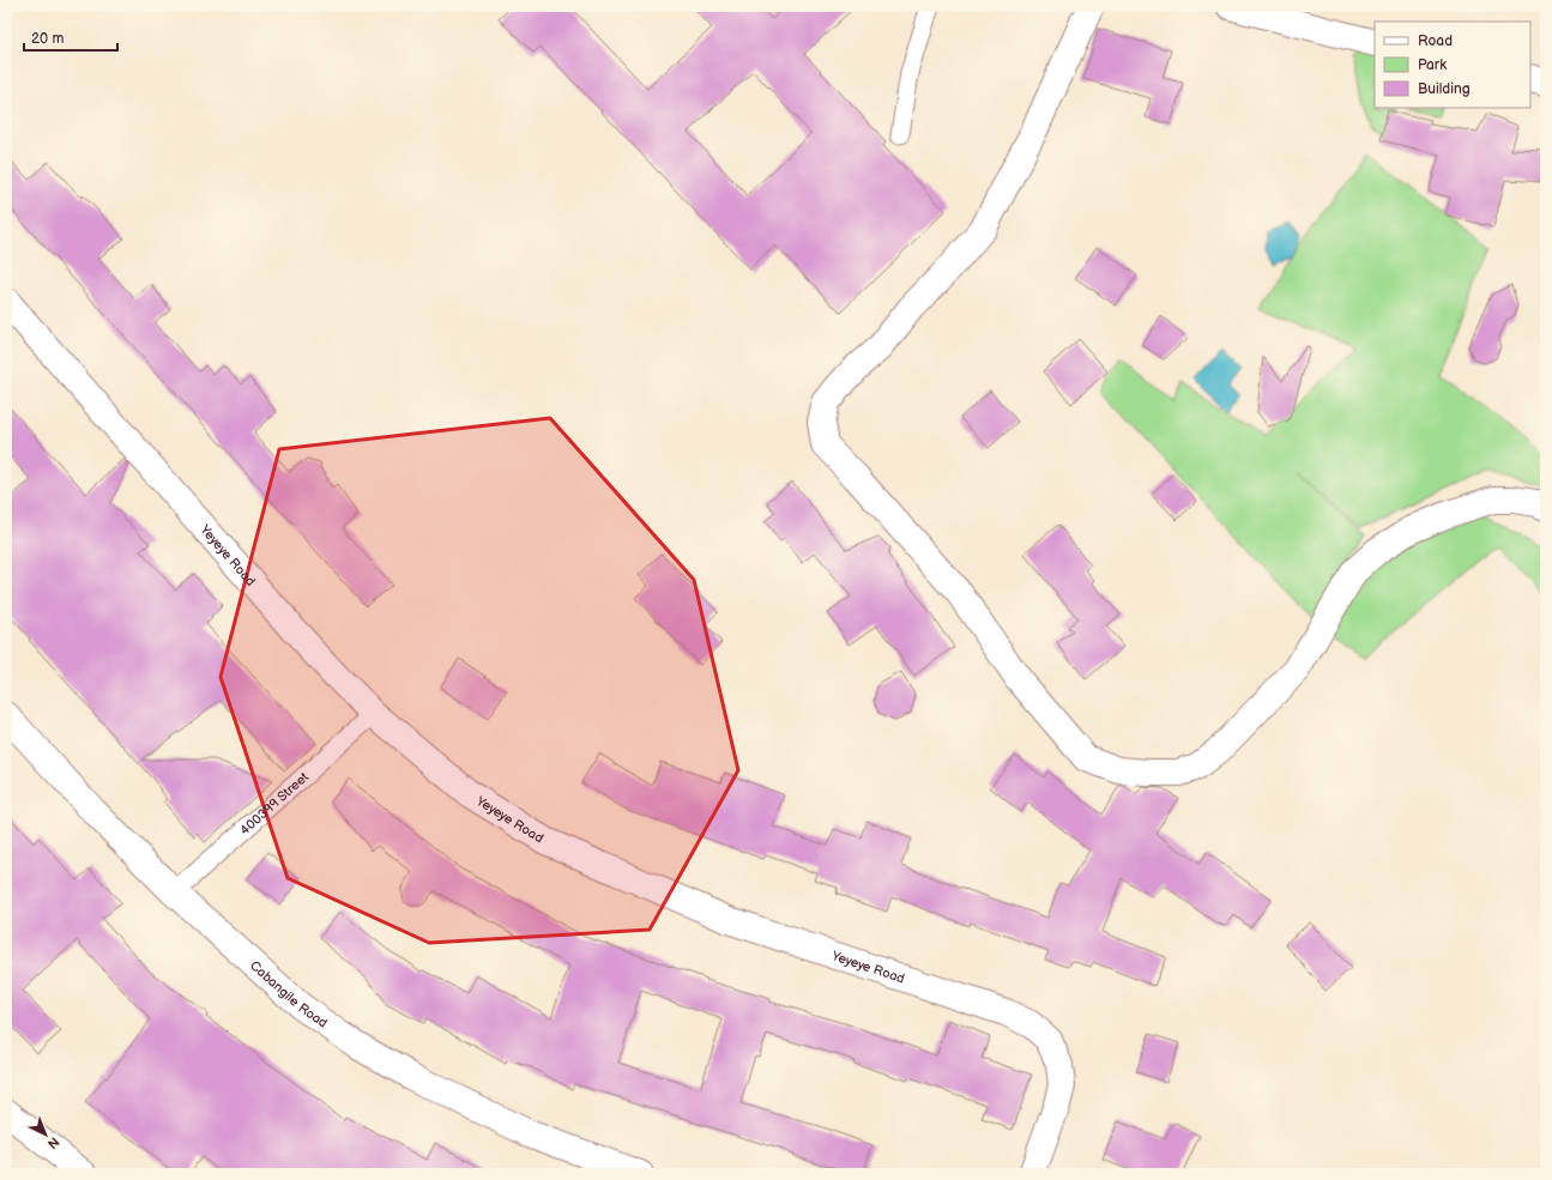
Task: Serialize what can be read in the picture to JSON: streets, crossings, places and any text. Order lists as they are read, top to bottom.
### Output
{
  "streets": {
    "street": ["Yeyeye Road", "Cabangile Road"],
    "lane": ["400399 Street"]
  },
  "crossings": [
    ["Yeyeye Road", "400399 Street"],
    ["400399 Street", "Cabangile Road"]
  ],
  "legend": ["Road", "Park", "Building"],
  "scale_bar": "20 m",
  "north": "bottom right"
}
